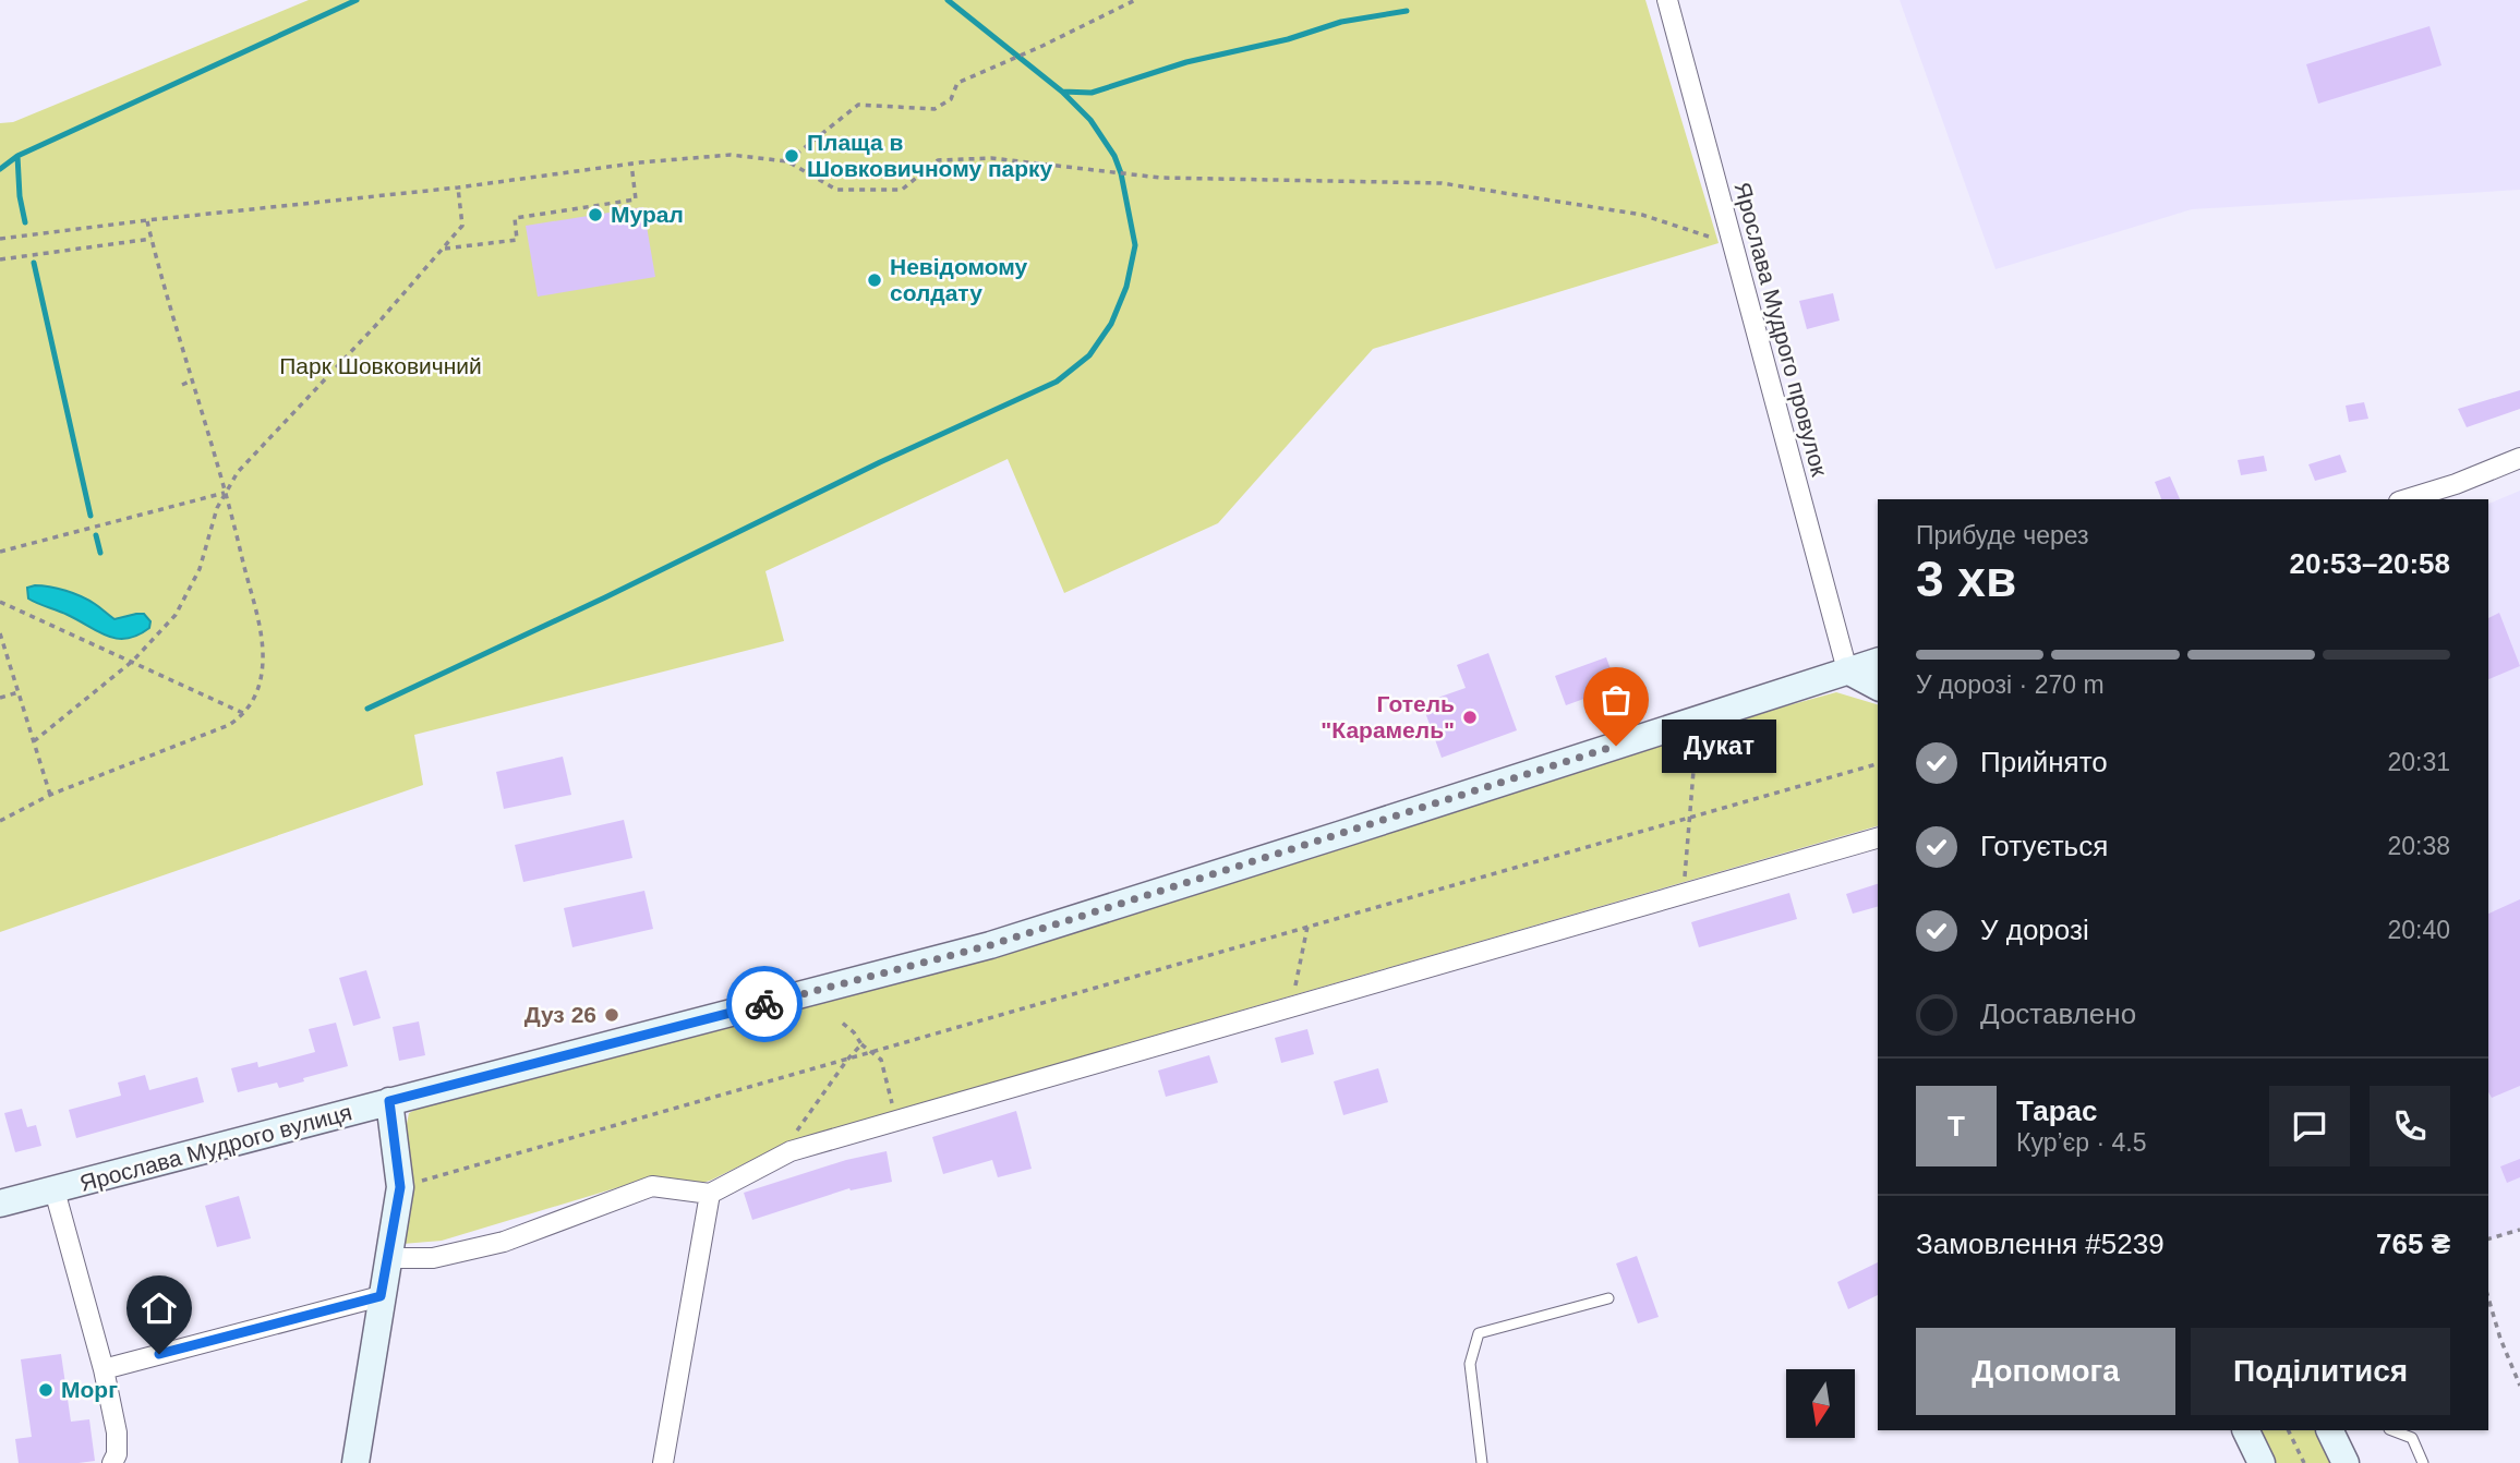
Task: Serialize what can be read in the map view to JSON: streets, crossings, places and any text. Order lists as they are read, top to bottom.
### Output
{
  "streets": {
    "street": ["Ярослава Мудрого провулок", "Ярослава Мудрого вулиця"]
  },
  "crossings": [
    ["Ярослава Мудрого провулок", "Ярослава Мудрого вулиця"]
  ],
  "parks": ["Парк Шовковичний"],
  "places": [
    "Плаща в Шовковичному парку",
    "Мурал",
    "Невідомому солдату",
    "Готель \"Карамель\"",
    "Дукат",
    "Дуз 26",
    "Морг"
  ],
  "north": "bottom",
  "page": {
    "heading": ["3 хв", "Прибуде через", "20:53–20:58"],
    "panel": [
      "Тарас",
      "Кур’єр · 4.5",
      "Замовлення #5239",
      "765 ₴"
    ],
    "bar": "У дорозі · 270 m",
    "bubble": "Дукат",
    "list": [
      ["Прийнято", "20:31"],
      ["Готується", "20:38"],
      ["У дорозі", "20:40"],
      "Доставлено"
    ],
    "round": "Т",
    "buttons": ["Допомога", "Поділитися"]
  }
}
